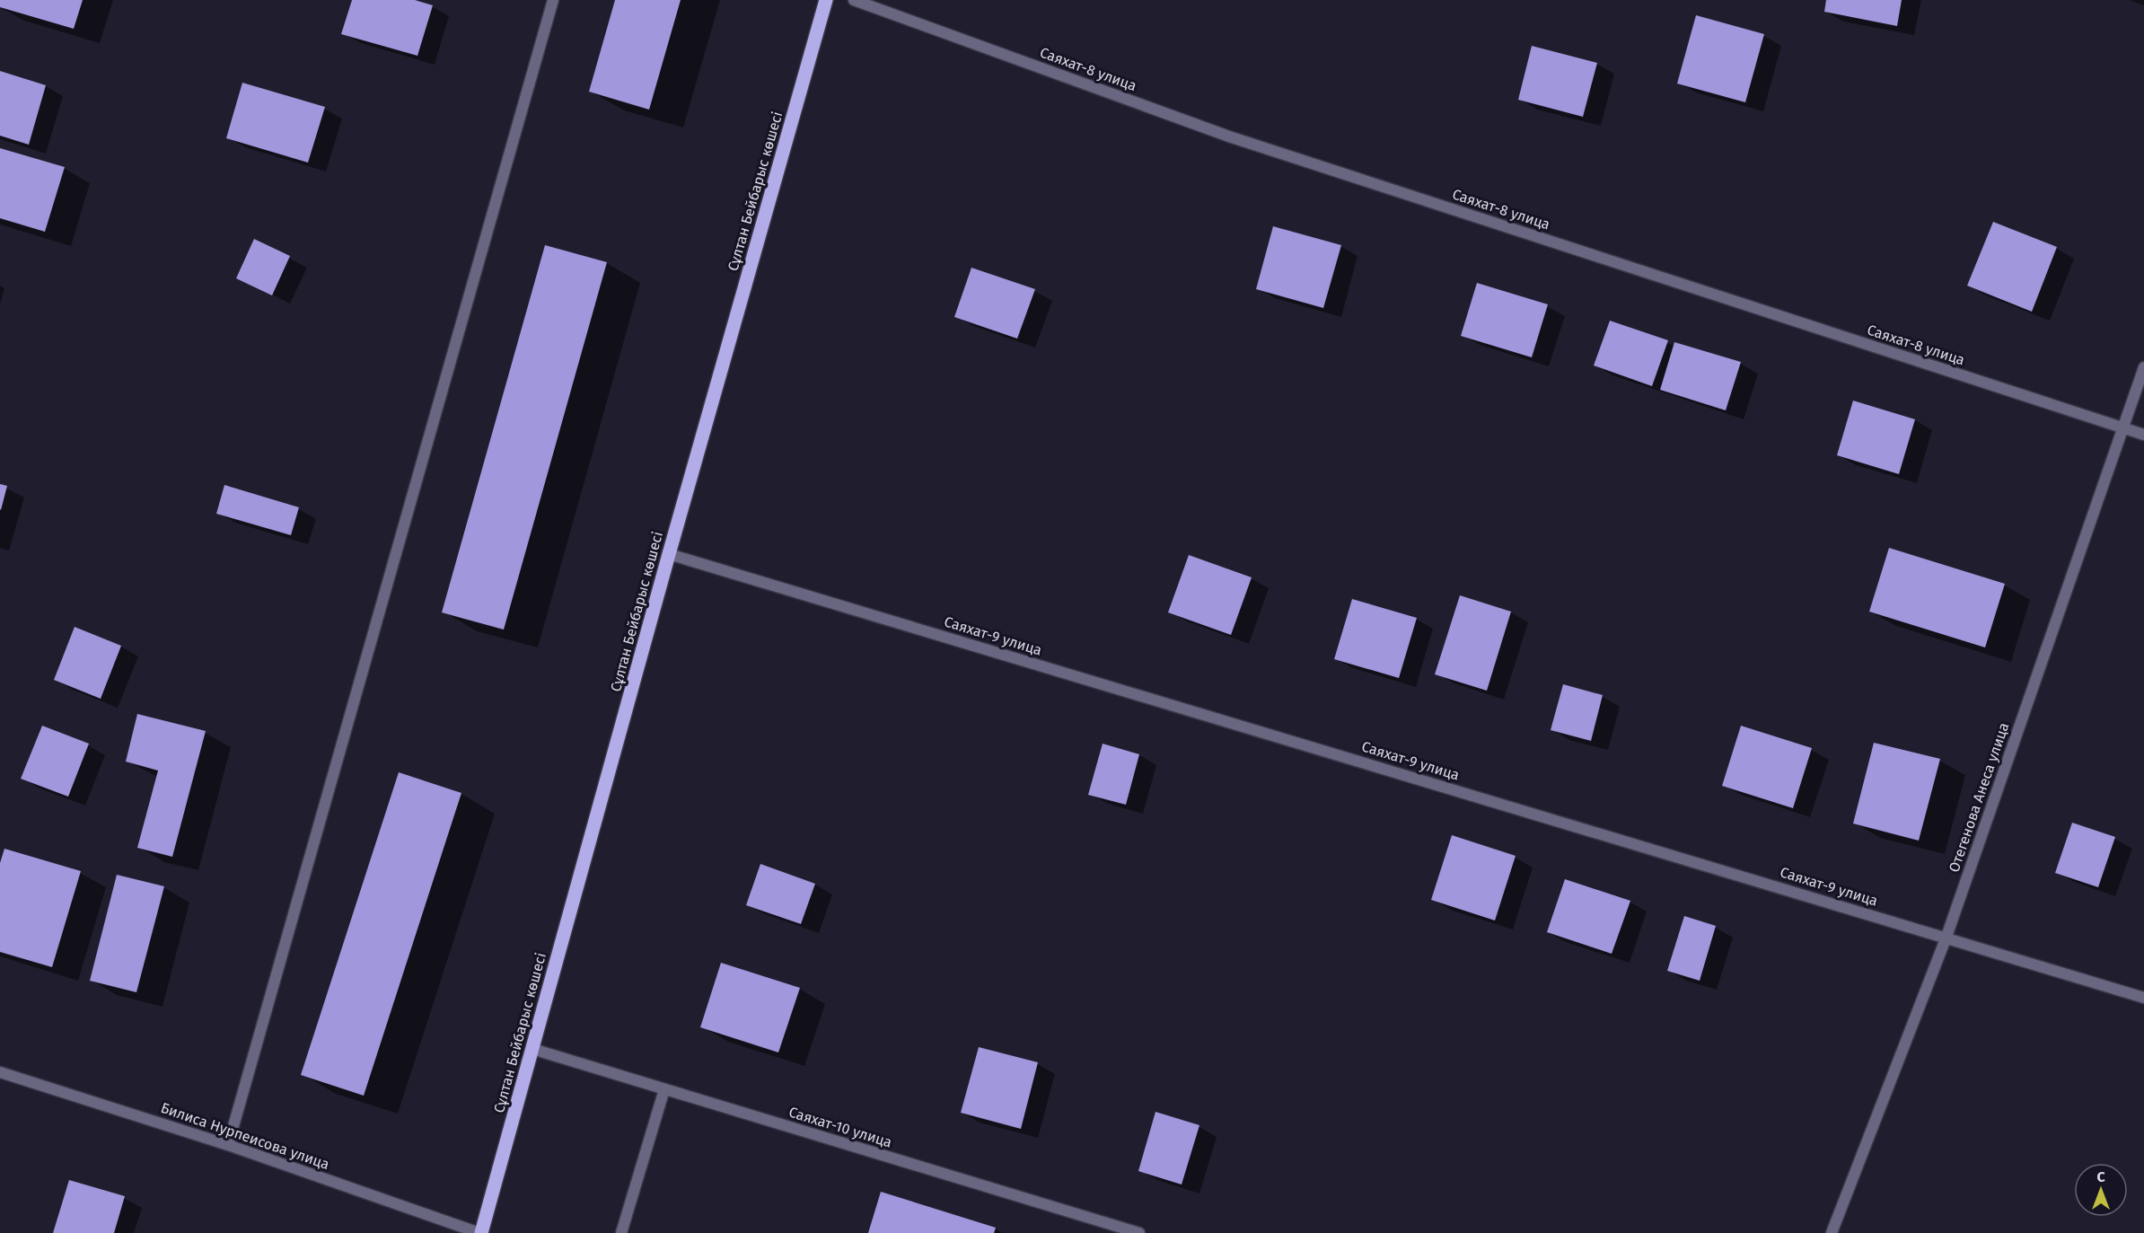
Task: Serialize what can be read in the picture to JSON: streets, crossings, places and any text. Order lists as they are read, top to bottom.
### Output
{
  "streets": {
    "main road": ["Сұлтан Бейбарыс көшесі"],
    "street": [
      "Саяхат-8 улица",
      "Саяхат-9 улица",
      "Отегенова Анеса улица",
      "Саяхат-10 улица",
      "Билиса Нурпеисова улица"
    ]
  },
  "crossings": [
    ["Саяхат-8 улица", "Отегенова Анеса улица"],
    ["Сұлтан Бейбарыс көшесі", "Саяхат-9 улица"],
    ["Сұлтан Бейбарыс көшесі", "Саяхат-10 улица"],
    ["Сұлтан Бейбарыс көшесі", "Билиса Нурпеисова улица"],
    ["Саяхат-9 улица", "Отегенова Анеса улица"]
  ],
  "north": "top"
}
